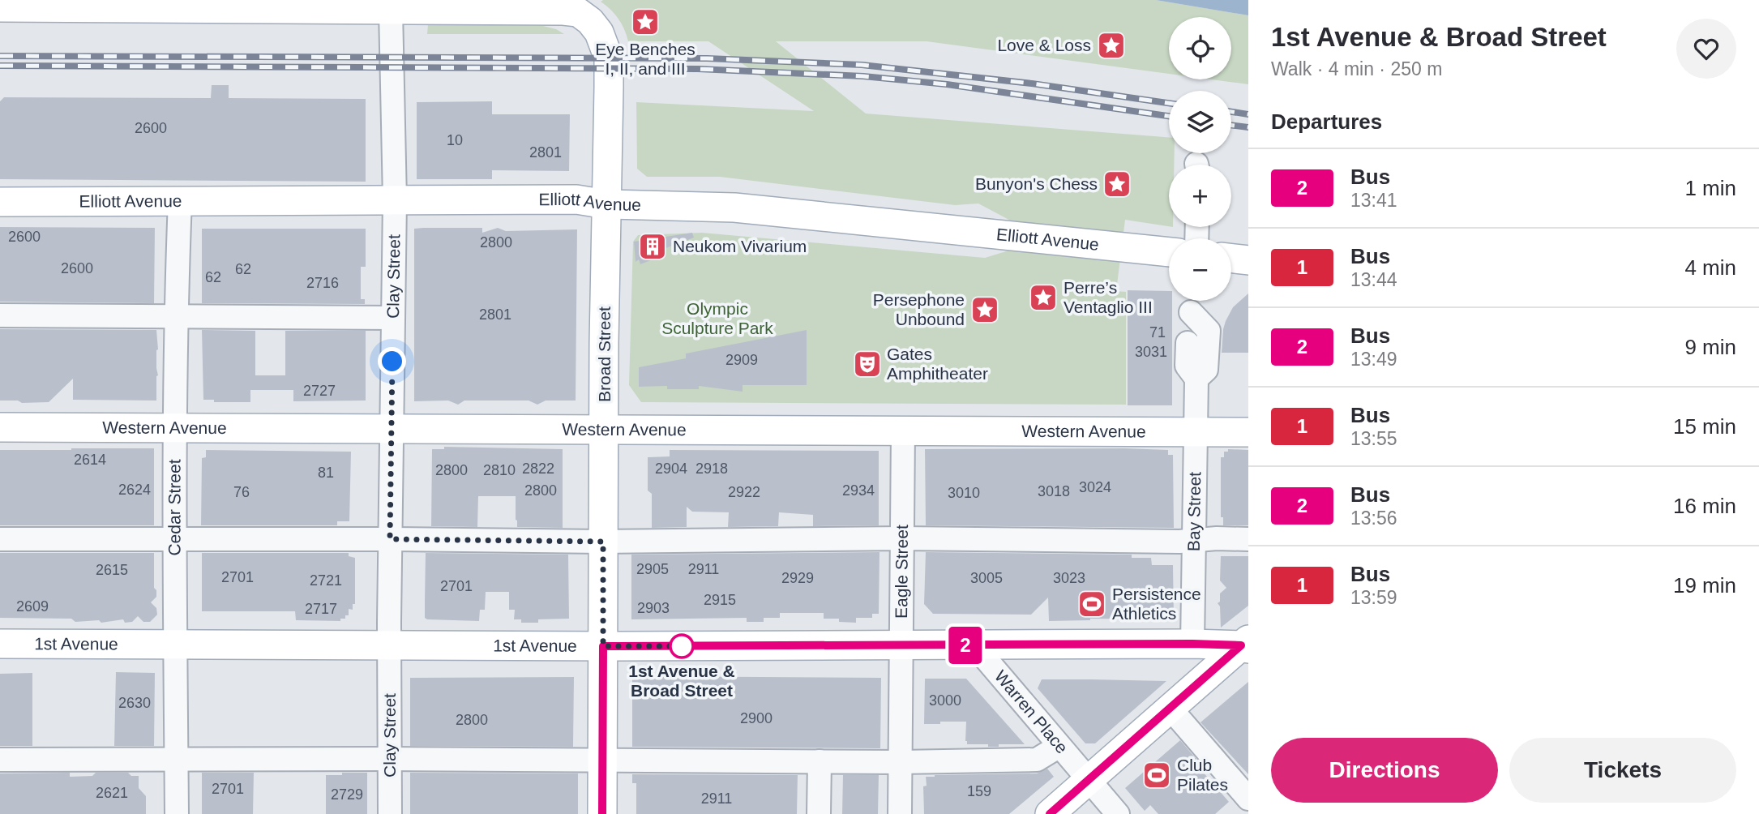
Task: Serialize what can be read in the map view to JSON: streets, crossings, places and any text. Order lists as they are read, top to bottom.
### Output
{
  "streets": {
    "main road": [
      "Elliott Avenue",
      "Broad Street",
      "Western Avenue",
      "1st Avenue"
    ],
    "street": [
      "Clay Street",
      "Cedar Street",
      "Bay Street",
      "Eagle Street",
      "Warren Place"
    ]
  },
  "crossings": [
    ["Elliott Avenue", "Clay Street"],
    ["Elliott Avenue", "Broad Street"],
    ["Elliott Avenue", "Cedar Street"],
    ["Clay Street", "Western Avenue"],
    ["Clay Street", "1st Avenue"],
    ["Broad Street", "Western Avenue"],
    ["Broad Street", "1st Avenue"],
    ["Western Avenue", "Cedar Street"],
    ["Western Avenue", "Bay Street"],
    ["Western Avenue", "Eagle Street"],
    ["Cedar Street", "1st Avenue"],
    ["Bay Street", "1st Avenue"],
    ["Eagle Street", "1st Avenue"],
    ["1st Avenue", "Warren Place"]
  ],
  "parks": ["Olympic Sculpture Park"],
  "places": {
    "place": [
      "Eye Benches I, II, and III",
      "Love & Loss",
      "Bunyon's Chess",
      "Perre’s Ventaglio III",
      "Persephone Unbound"
    ],
    "building": ["Neukom Vivarium"],
    "theatre": ["Gates Amphitheater"],
    "sports": ["Persistence Athletics", "Club Pilates"],
    "other": ["1st Avenue & Broad Street"]
  },
  "lines": ["bus line 2"],
  "house_numbers": [
    "2600",
    "10",
    "2801",
    "2600",
    "2800",
    "2600",
    "62",
    "62",
    "2716",
    "2801",
    "71",
    "3031",
    "2909",
    "2727",
    "2614",
    "2822",
    "2904",
    "2918",
    "2800",
    "2810",
    "81",
    "3024",
    "2624",
    "2800",
    "2934",
    "3018",
    "76",
    "2922",
    "3010",
    "2905",
    "2911",
    "2615",
    "2701",
    "2929",
    "3005",
    "3023",
    "2721",
    "2701",
    "2915",
    "2609",
    "2903",
    "2717",
    "3000",
    "2630",
    "2900",
    "2800",
    "2701",
    "159",
    "2621",
    "2729",
    "2911"
  ],
  "page": {
    "on_map": "2",
    "heading": [
      ["1st Avenue & Broad Street", "Walk · 4 min · 250 m"],
      "Departures"
    ],
    "map_buttons": ["+", "−"],
    "list": [
      {
        "mark": "2",
        "name": "Bus",
        "note": "13:41",
        "value": "1 min"
      },
      {
        "mark": "1",
        "name": "Bus",
        "note": "13:44",
        "value": "4 min"
      },
      {
        "mark": "2",
        "name": "Bus",
        "note": "13:49",
        "value": "9 min"
      },
      {
        "mark": "1",
        "name": "Bus",
        "note": "13:55",
        "value": "15 min"
      },
      {
        "mark": "2",
        "name": "Bus",
        "note": "13:56",
        "value": "16 min"
      },
      {
        "mark": "1",
        "name": "Bus",
        "note": "13:59",
        "value": "19 min"
      }
    ],
    "buttons": ["Directions", "Tickets"]
  }
}
